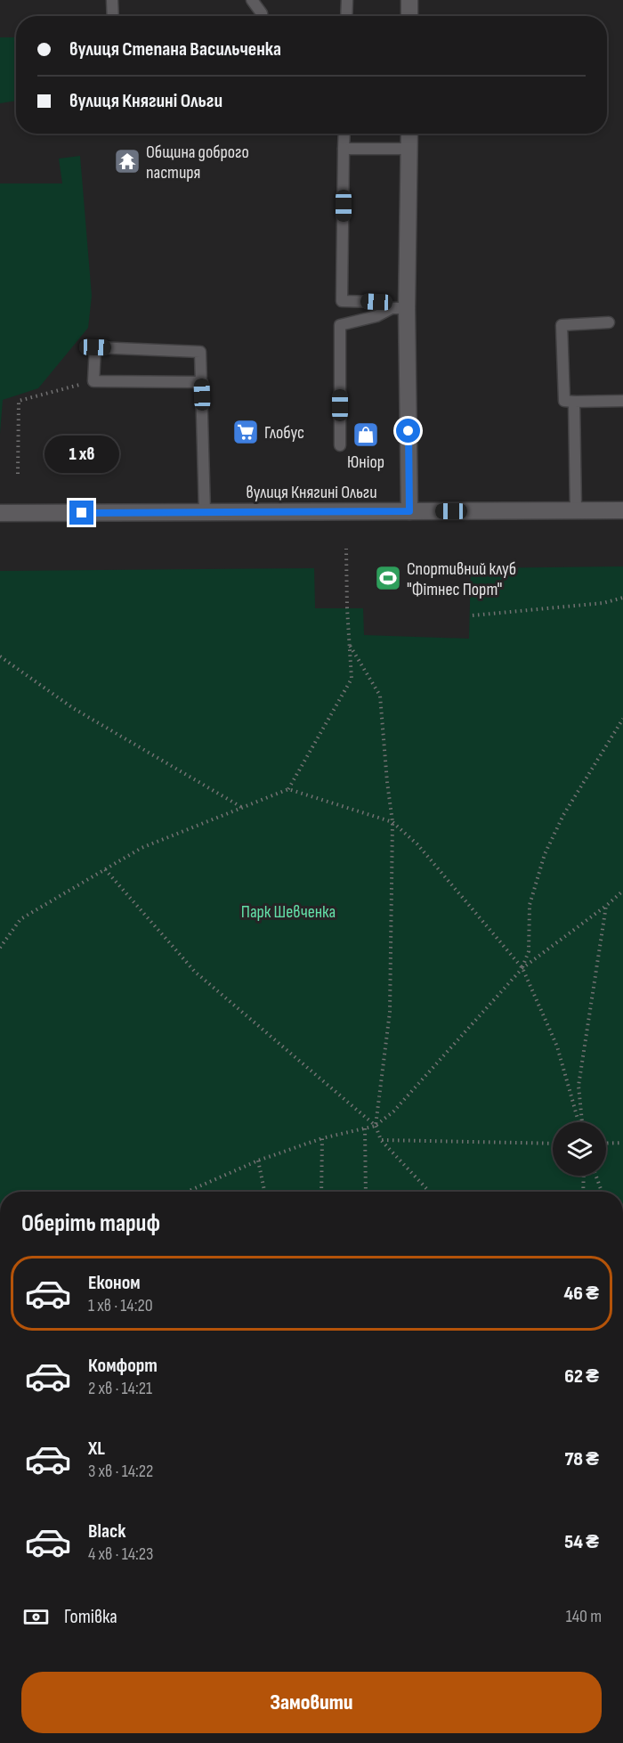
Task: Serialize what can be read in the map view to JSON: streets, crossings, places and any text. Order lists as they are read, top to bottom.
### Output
{
  "streets": {
    "street": ["вулиця Княгині Ольги"]
  },
  "parks": ["Парк Шевченка"],
  "places": {
    "temple": ["Община доброго пастиря"],
    "supermarket": ["Глобус"],
    "shop": ["Юніор"],
    "sports": ["Спортивний клуб \"Фітнес Порт\""]
  },
  "page": {
    "banner": ["вулиця Степана Васильченка", "вулиця Княгині Ольги"],
    "bubble": "1 хв",
    "heading": "Оберіть тариф",
    "list": [
      {
        "name": "Економ",
        "note": "1 хв · 14:20",
        "value": "46 ₴"
      },
      {
        "name": "Комфорт",
        "note": "2 хв · 14:21",
        "value": "62 ₴"
      },
      {
        "name": "XL",
        "note": "3 хв · 14:22",
        "value": "78 ₴"
      },
      {
        "name": "Black",
        "note": "4 хв · 14:23",
        "value": "54 ₴"
      }
    ],
    "pay": ["Готівка", "140 m"],
    "buttons": "Замовити"
  }
}
